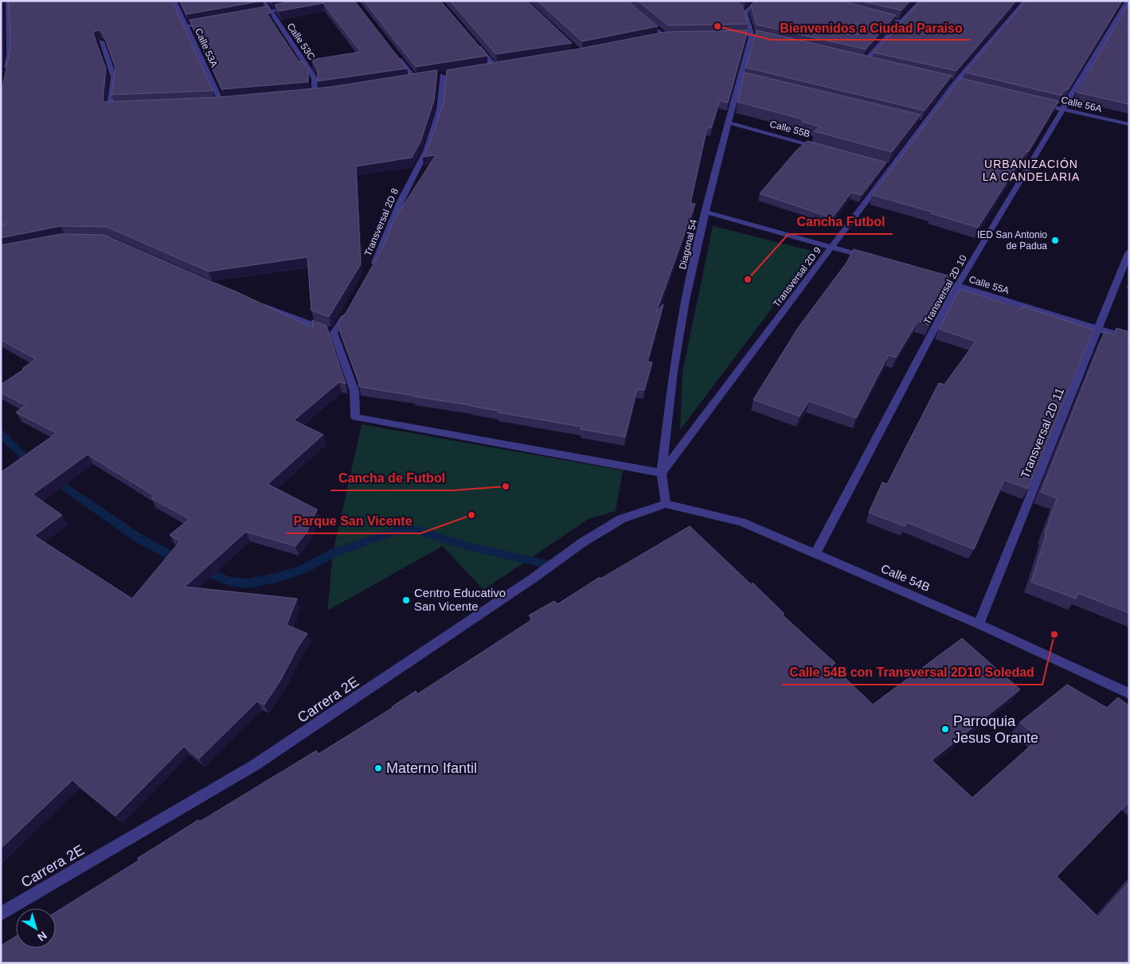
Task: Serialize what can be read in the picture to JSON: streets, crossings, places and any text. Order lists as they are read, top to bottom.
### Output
{
  "streets": {
    "street": [
      "Calle 53C",
      "Calle 53A",
      "Calle 56A",
      "Calle 55B",
      "Transversal 2D 8",
      "Diagonal 54",
      "Transversal 2D 9",
      "Calle 55A",
      "Transversal 2D 10",
      "Transversal 2D 11",
      "Calle 54B",
      "Carrera 2E"
    ]
  },
  "crossings": [
    ["Calle 56A", "Transversal 2D 10"],
    ["Calle 55B", "Diagonal 54"],
    ["Diagonal 54", "Transversal 2D 9"],
    ["Diagonal 54", "Calle 54B"],
    ["Diagonal 54", "Carrera 2E"],
    ["Calle 55A", "Transversal 2D 10"],
    ["Calle 55A", "Transversal 2D 11"],
    ["Transversal 2D 10", "Calle 54B"],
    ["Transversal 2D 11", "Calle 54B"],
    ["Calle 54B", "Carrera 2E"]
  ],
  "districts": ["URBANIZACIÓN LA CANDELARIA"],
  "places": [
    "Bienvenidos a Ciudad Paraiso",
    "IED San Antonio de Padua",
    "Cancha Futbol",
    "Cancha de Futbol",
    "Parque San Vicente",
    "Centro Educativo San Vicente",
    "Calle 54B con Transversal 2D10 Soledad",
    "Parroquia Jesus Orante",
    "Materno Ifantil"
  ],
  "north": "bottom right"
}
